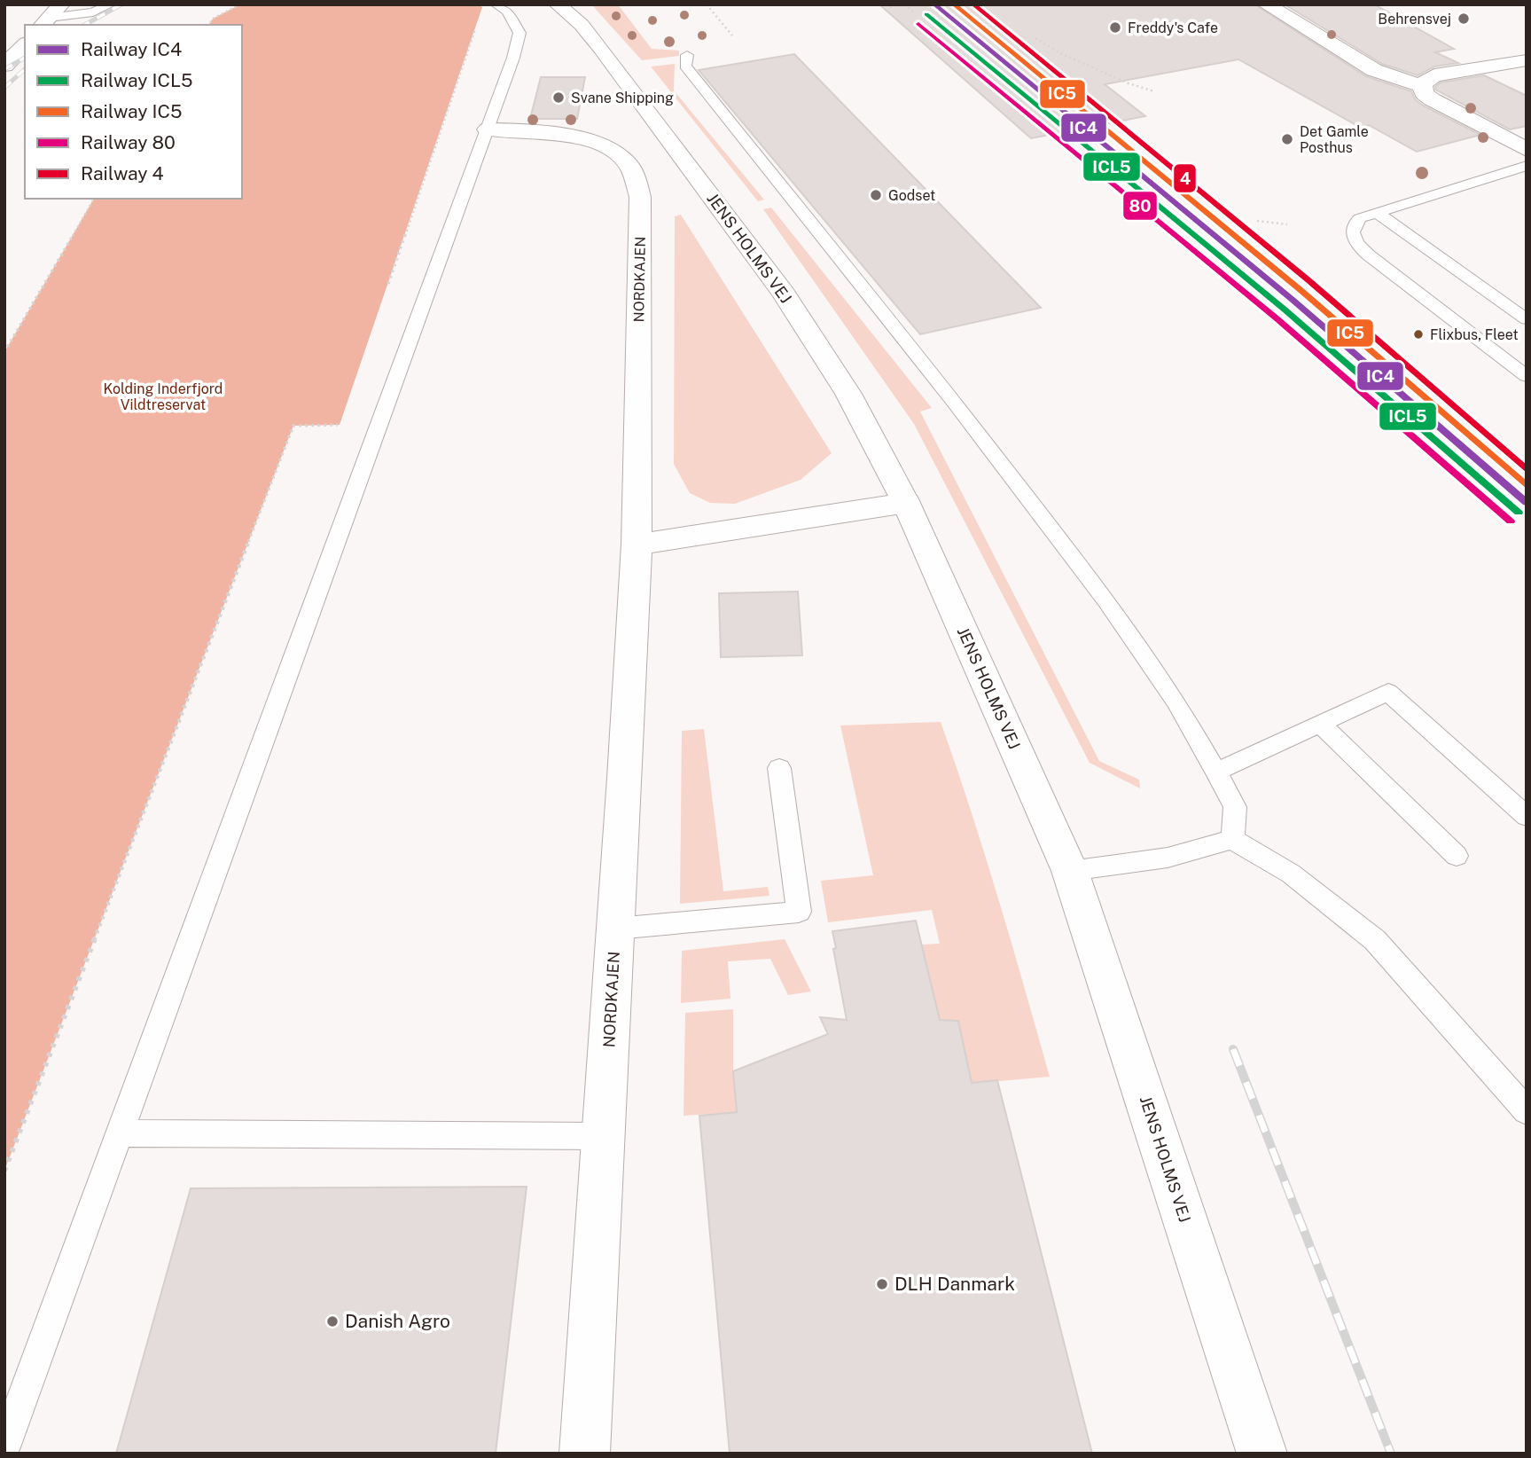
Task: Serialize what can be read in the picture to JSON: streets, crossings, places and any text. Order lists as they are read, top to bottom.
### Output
{
  "streets": {
    "street": ["JENS HOLMS VEJ", "NORDKAJEN"]
  },
  "parks": ["Kolding Inderfjord Vildtreservat"],
  "places": [
    "Behrensvej",
    "Freddy's Cafe",
    "Svane Shipping",
    "Det Gamle Posthus",
    "Godset",
    "Flixbus, Fleet",
    "DLH Danmark",
    "Danish Agro"
  ],
  "lines": [
    "rail line IC4",
    "rail line IC5",
    "rail line 4",
    "rail line ICL5",
    "rail line 80"
  ],
  "legend": [
    "Railway IC4",
    "Railway ICL5",
    "Railway IC5",
    "Railway 80",
    "Railway 4"
  ]
}
